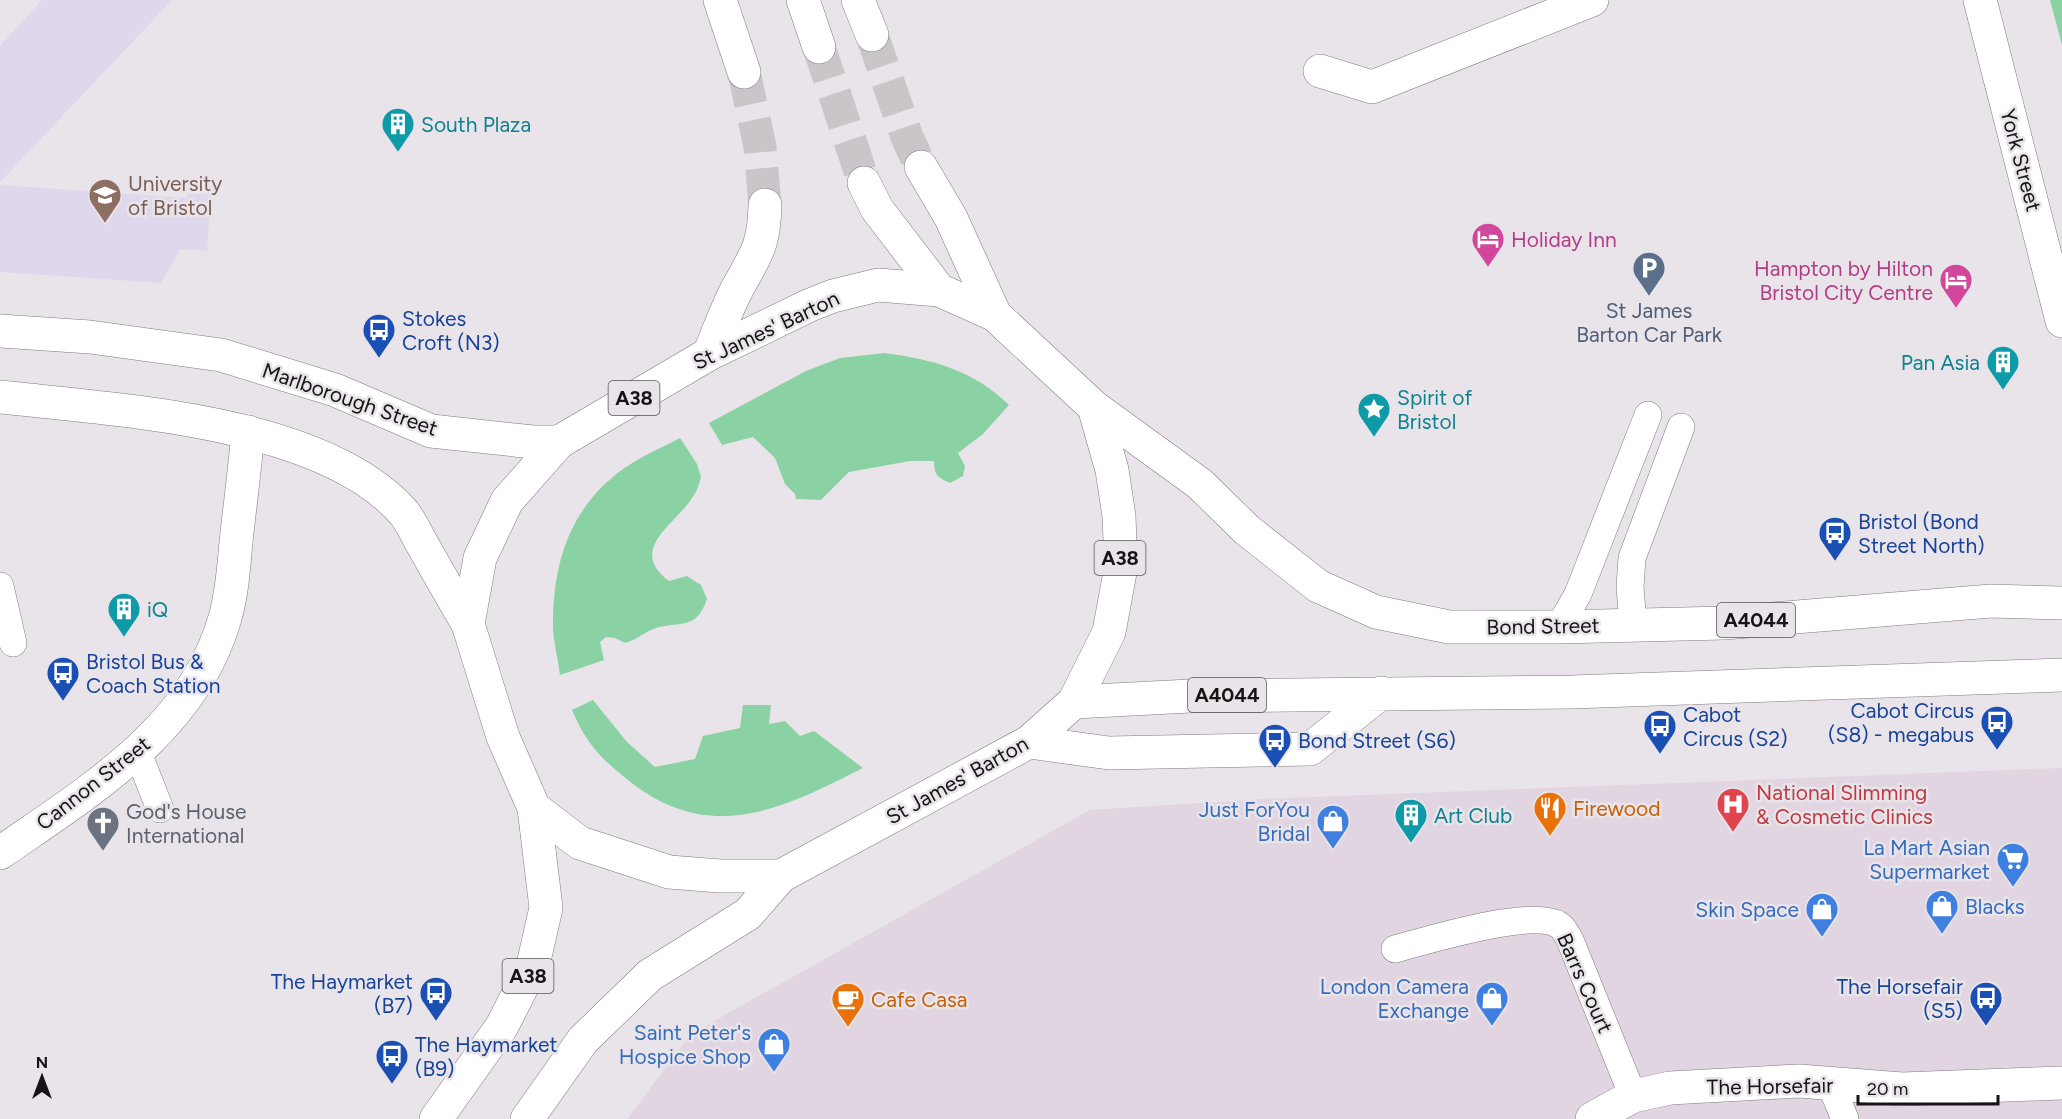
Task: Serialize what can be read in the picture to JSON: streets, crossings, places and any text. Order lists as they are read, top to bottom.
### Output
{
  "streets": {
    "main road": [
      "York Street",
      "St James' Barton",
      "A38",
      "Marlborough Street",
      "A4044",
      "Bond Street",
      "Cannon Street",
      "The Horsefair"
    ],
    "lane": ["Barrs Court"]
  },
  "crossings": [
    ["St James' Barton", "A38"],
    ["St James' Barton", "Marlborough Street"],
    ["St James' Barton", "A4044"],
    ["St James' Barton", "Bond Street"],
    ["Barrs Court", "The Horsefair"]
  ],
  "places": {
    "building": [
      "South Plaza",
      "Pan Asia",
      "iQ",
      "Art Club"
    ],
    "school or university": ["University of Bristol"],
    "hotel": ["Holiday Inn", "Hampton by Hilton Bristol City Centre"],
    "parking": ["St James Barton Car Park"],
    "bus stop": [
      "Stokes Croft (N3)",
      "Bristol (Bond Street North)",
      "Bristol Bus & Coach Station",
      "Cabot Circus (S8) - megabus",
      "Cabot Circus (S2)",
      "Bond Street (S6)",
      "The Haymarket (B7)",
      "The Horsefair (S5)",
      "The Haymarket (B9)"
    ],
    "place": ["Spirit of Bristol"],
    "hospital": ["National Slimming & Cosmetic Clinics"],
    "restaurant": ["Firewood"],
    "shop": [
      "Just ForYou Bridal",
      "Blacks",
      "Skin Space",
      "London Camera Exchange",
      "Saint Peter's Hospice Shop"
    ],
    "church": ["God's House International"],
    "supermarket": ["La Mart Asian Supermarket"],
    "cafe": ["Cafe Casa"]
  },
  "scale_bar": "20 m",
  "north": "top"
}
